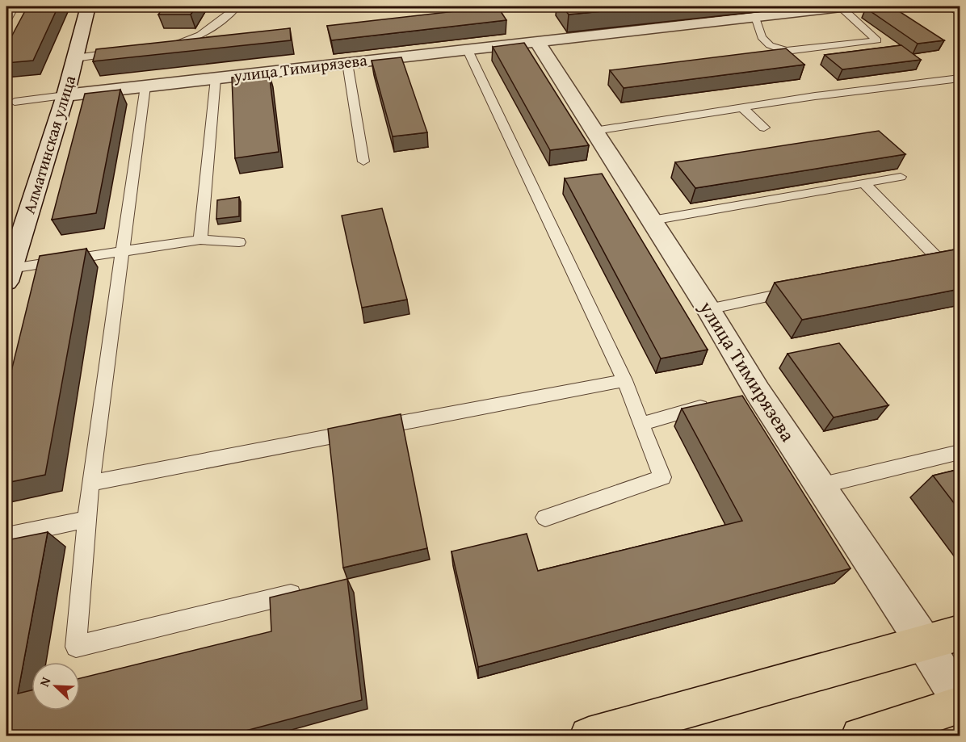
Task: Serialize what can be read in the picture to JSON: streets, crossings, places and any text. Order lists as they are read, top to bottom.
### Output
{
  "streets": {
    "street": ["улица Тимирязева", "Алматинская улица"]
  },
  "crossings": [
    ["улица Тимирязева", "Алматинская улица"]
  ],
  "north": "top left"
}
